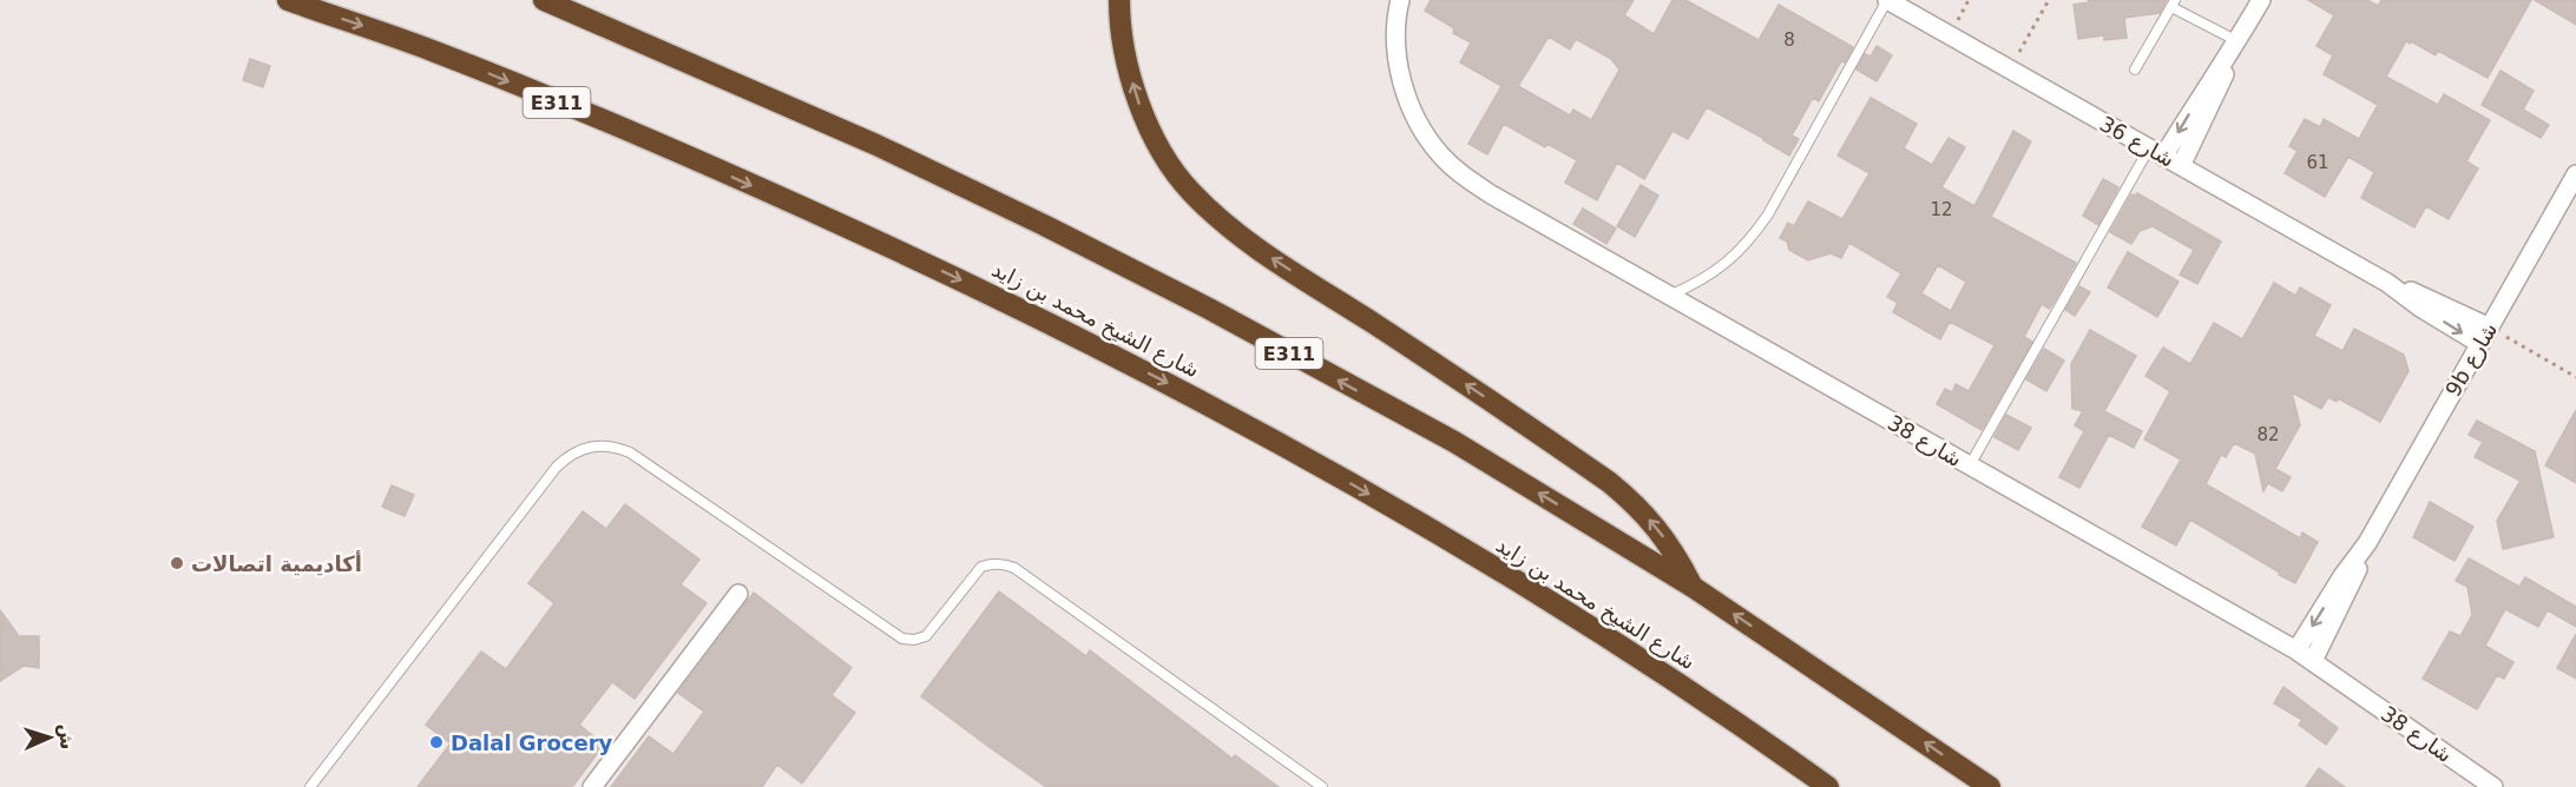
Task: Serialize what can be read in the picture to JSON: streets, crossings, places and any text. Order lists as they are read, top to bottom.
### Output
{
  "streets": {
    "highway": ["E311", "شارع الشيخ محمد بن زايد"],
    "street": ["شارع 36", "9b شارع", "شارع 38"]
  },
  "crossings": [
    ["شارع 36", "9b شارع"],
    ["9b شارع", "شارع 38"]
  ],
  "places": ["أكاديمية اتصالات", "Dalal Grocery"],
  "house_numbers": [
    "8",
    "61",
    "12",
    "82"
  ],
  "north": "right"
}
